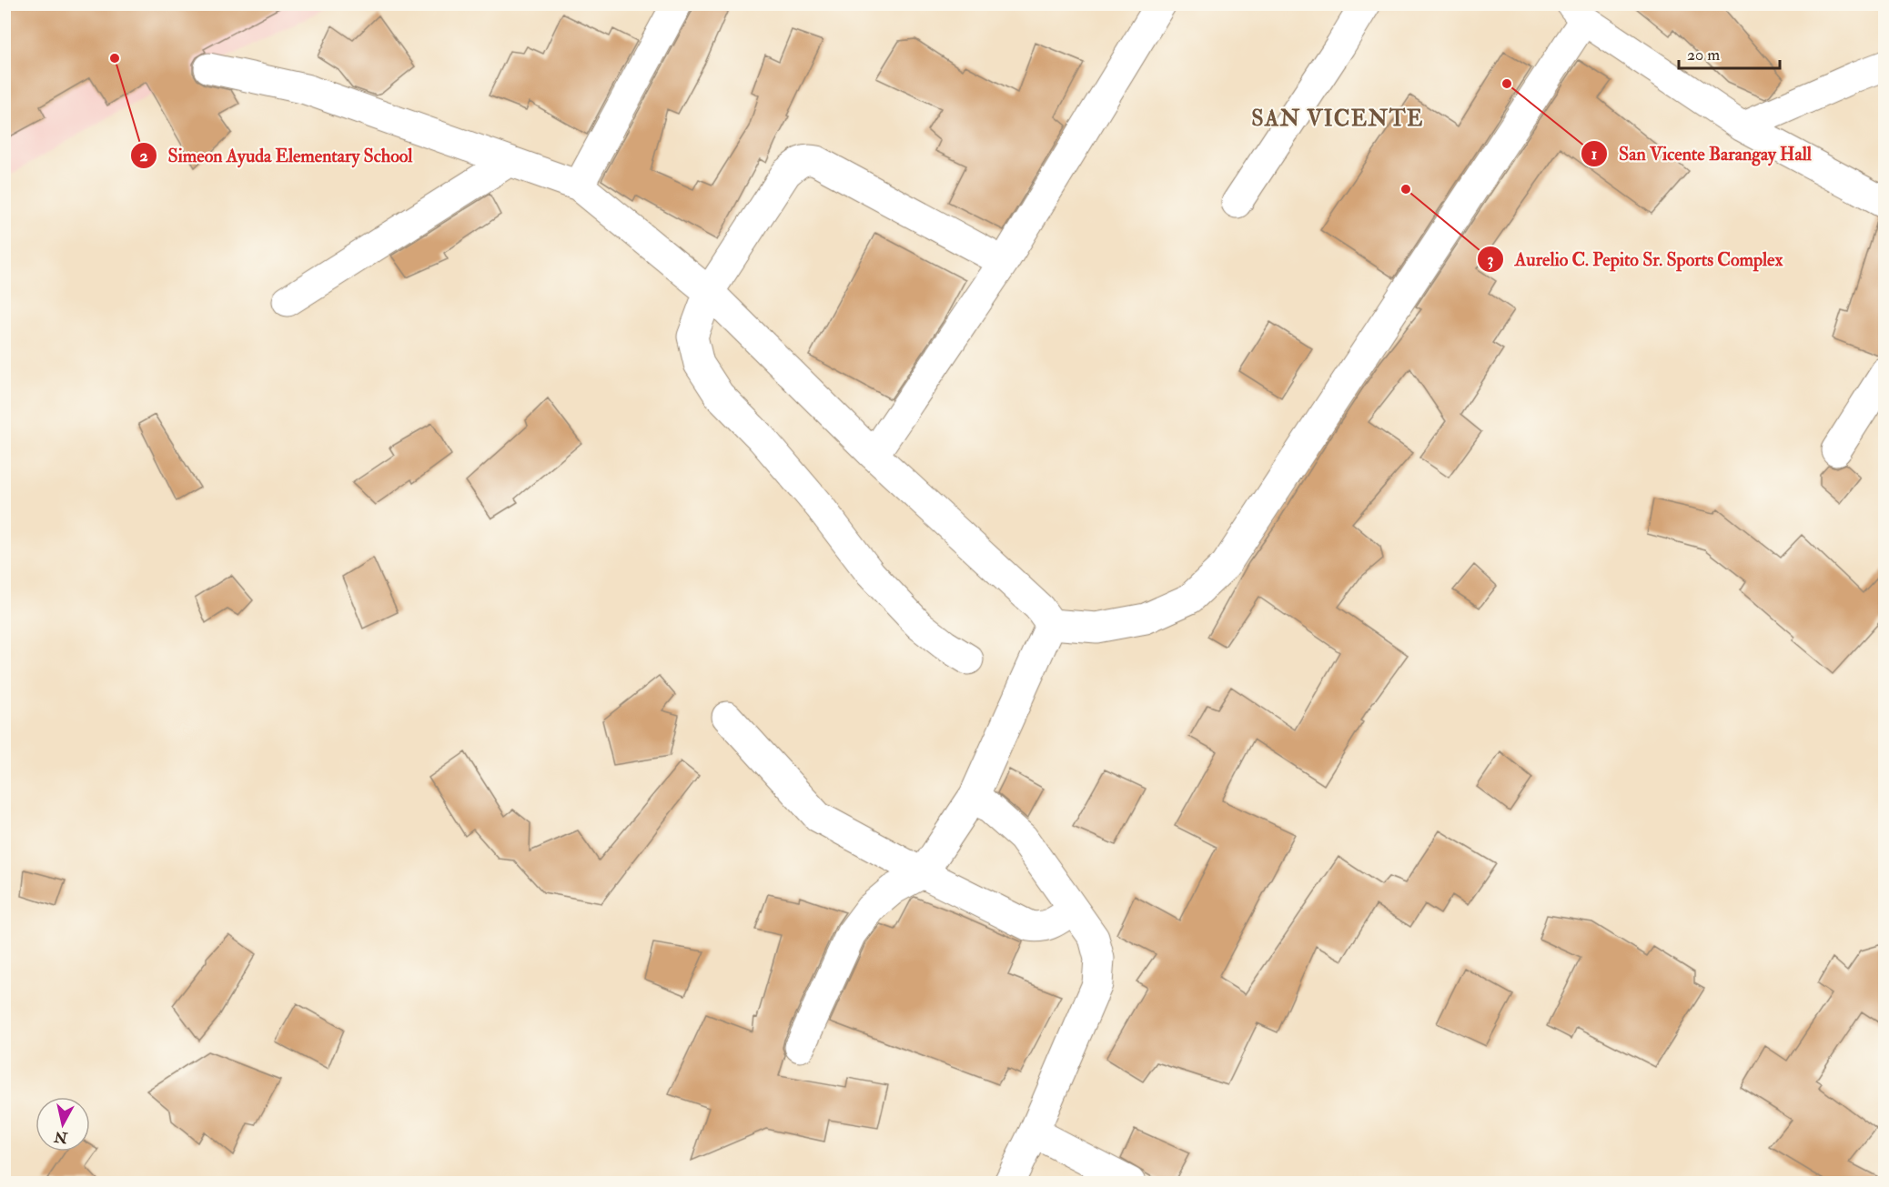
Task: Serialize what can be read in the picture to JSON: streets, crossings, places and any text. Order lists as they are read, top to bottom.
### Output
{
  "districts": ["SAN VICENTE"],
  "places": ["Simeon Ayuda Elementary School", "San Vicente Barangay Hall", "Aurelio C. Pepito Sr. Sports Complex"],
  "scale_bar": "20 m",
  "north": "bottom"
}
